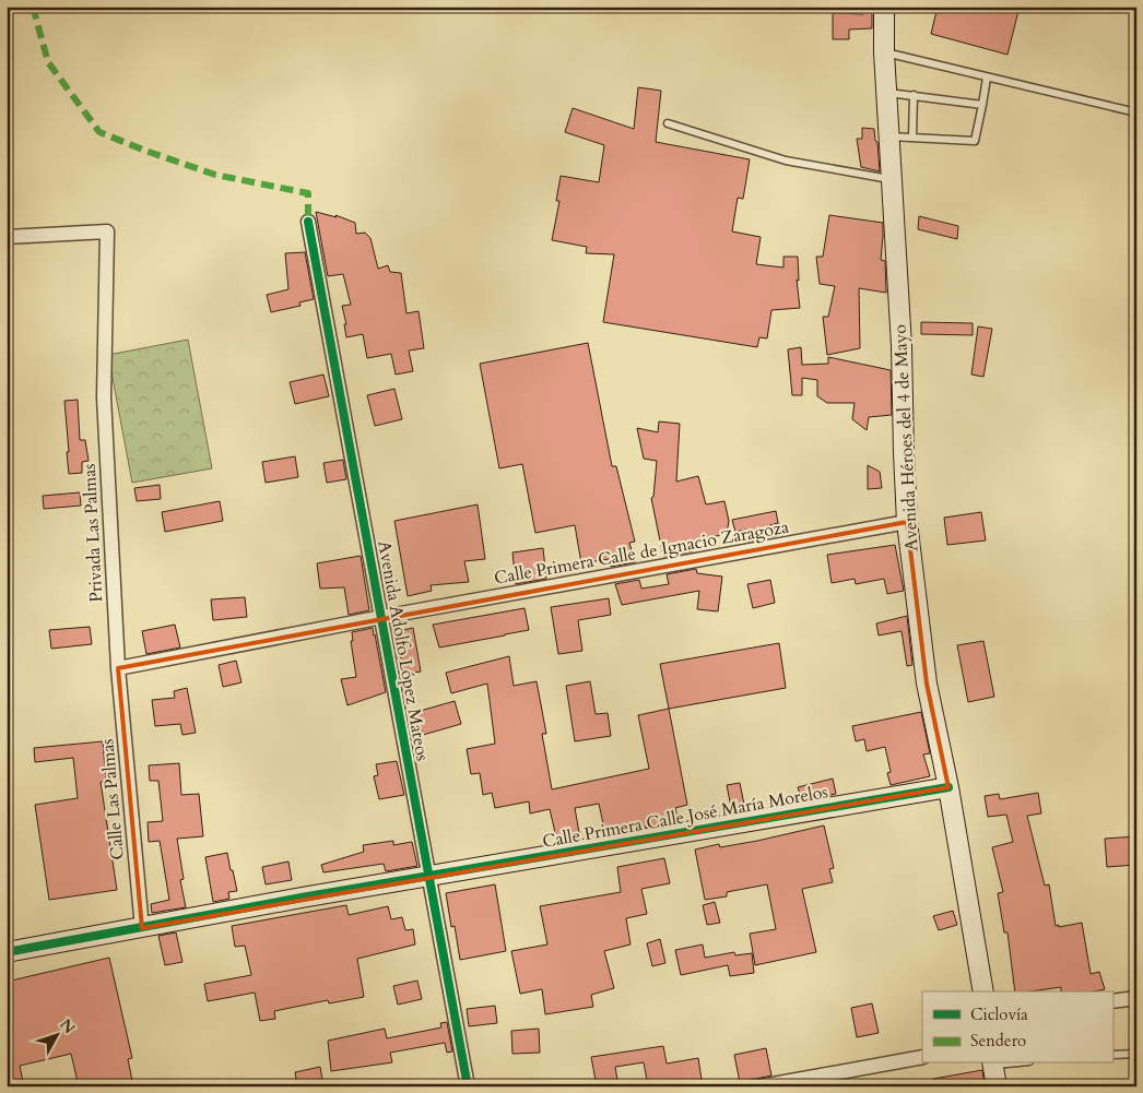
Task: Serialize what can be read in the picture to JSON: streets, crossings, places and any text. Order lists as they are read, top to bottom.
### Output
{
  "streets": {
    "main road": ["Avenida Héroes del 4 de Mayo", "Calle Primera Calle José María Morelos"],
    "street": [
      "Privada Las Palmas",
      "Calle Primera Calle de Ignacio Zaragoza",
      "Avenida Adolfo López Mateos",
      "Calle Las Palmas"
    ]
  },
  "crossings": [
    ["Avenida Héroes del 4 de Mayo", "Calle Primera Calle de Ignacio Zaragoza"],
    ["Avenida Héroes del 4 de Mayo", "Calle Primera Calle José María Morelos"],
    ["Privada Las Palmas", "Calle Primera Calle de Ignacio Zaragoza"],
    ["Privada Las Palmas", "Calle Las Palmas"],
    ["Calle Primera Calle de Ignacio Zaragoza", "Avenida Adolfo López Mateos"],
    ["Calle Primera Calle de Ignacio Zaragoza", "Calle Las Palmas"],
    ["Avenida Adolfo López Mateos", "Calle Primera Calle José María Morelos"],
    ["Calle Las Palmas", "Calle Primera Calle José María Morelos"]
  ],
  "legend": ["Ciclovía", "Sendero"],
  "north": "top right"
}
